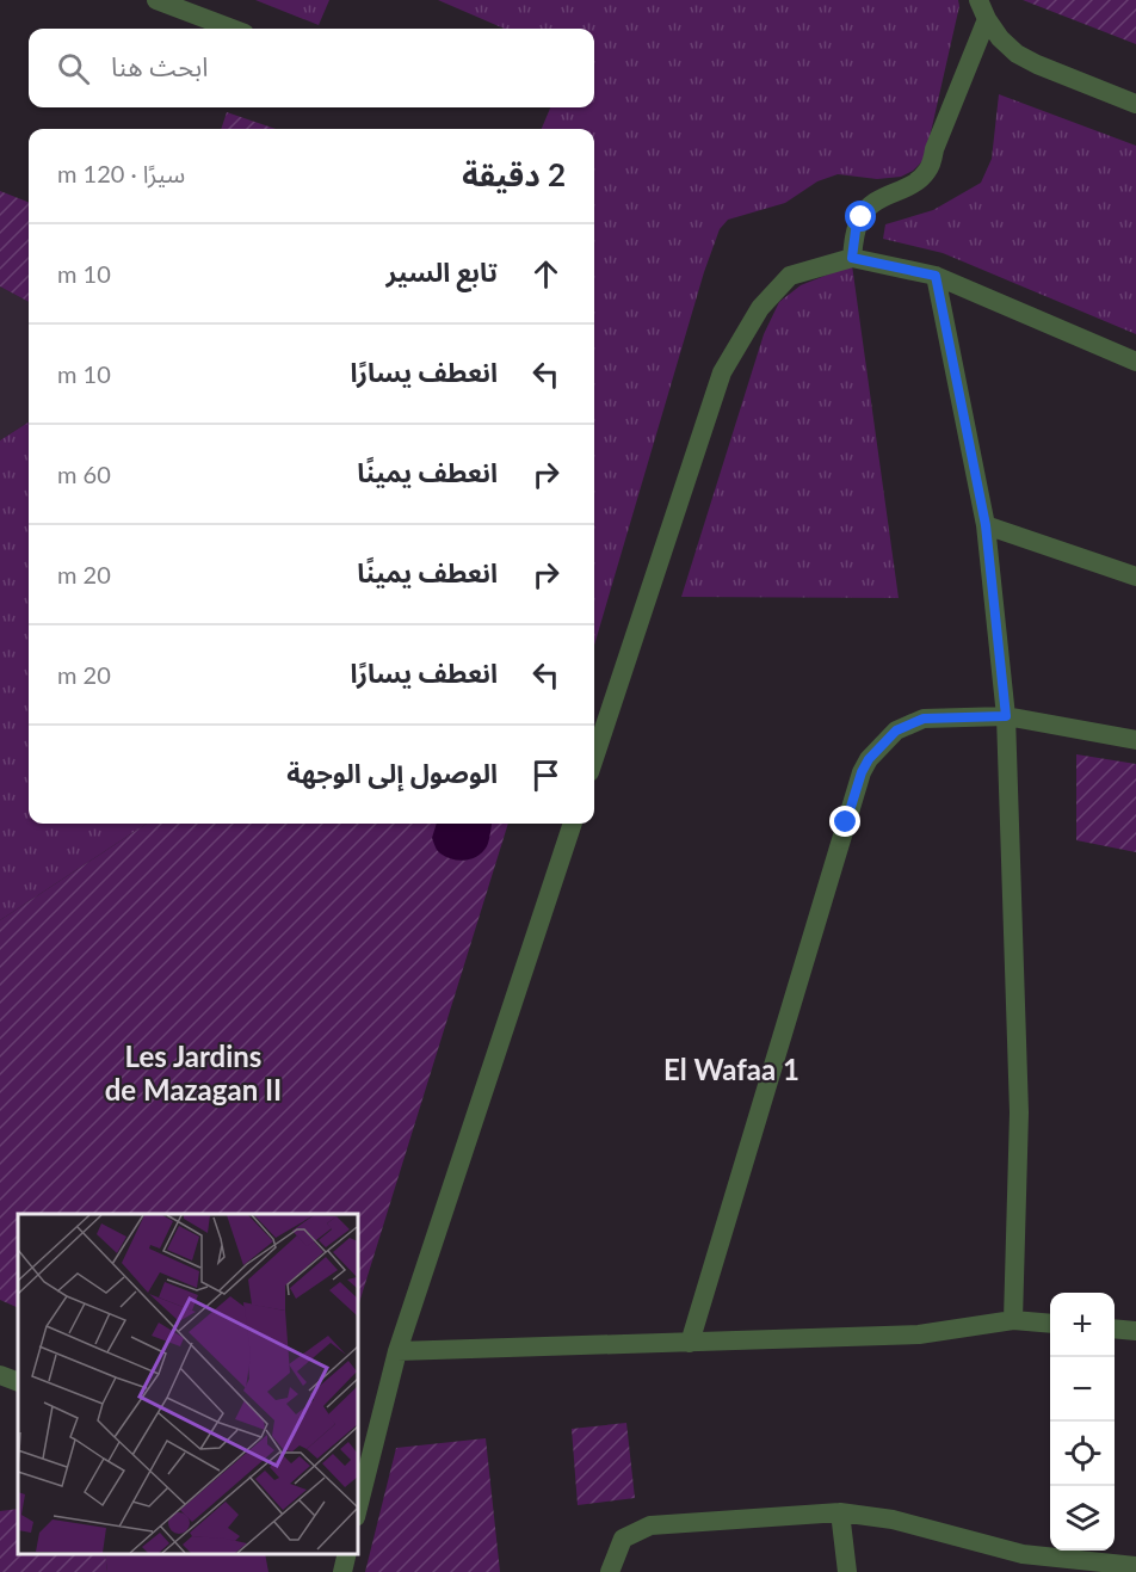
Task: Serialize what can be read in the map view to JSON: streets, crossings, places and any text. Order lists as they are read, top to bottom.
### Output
{
  "districts": ["Les Jardins de Mazagan II", "El Wafaa 1"],
  "page": {
    "search": "ابحث هنا",
    "heading": ["2 دقيقة", "سيرًا · 120 m"],
    "list": [
      ["تابع السير", "10 m"],
      ["انعطف يسارًا", "10 m"],
      ["انعطف يمينًا", "60 m"],
      ["انعطف يمينًا", "20 m"],
      ["انعطف يسارًا", "20 m"],
      "الوصول إلى الوجهة"
    ],
    "map_buttons": ["+", "−"]
  }
}
